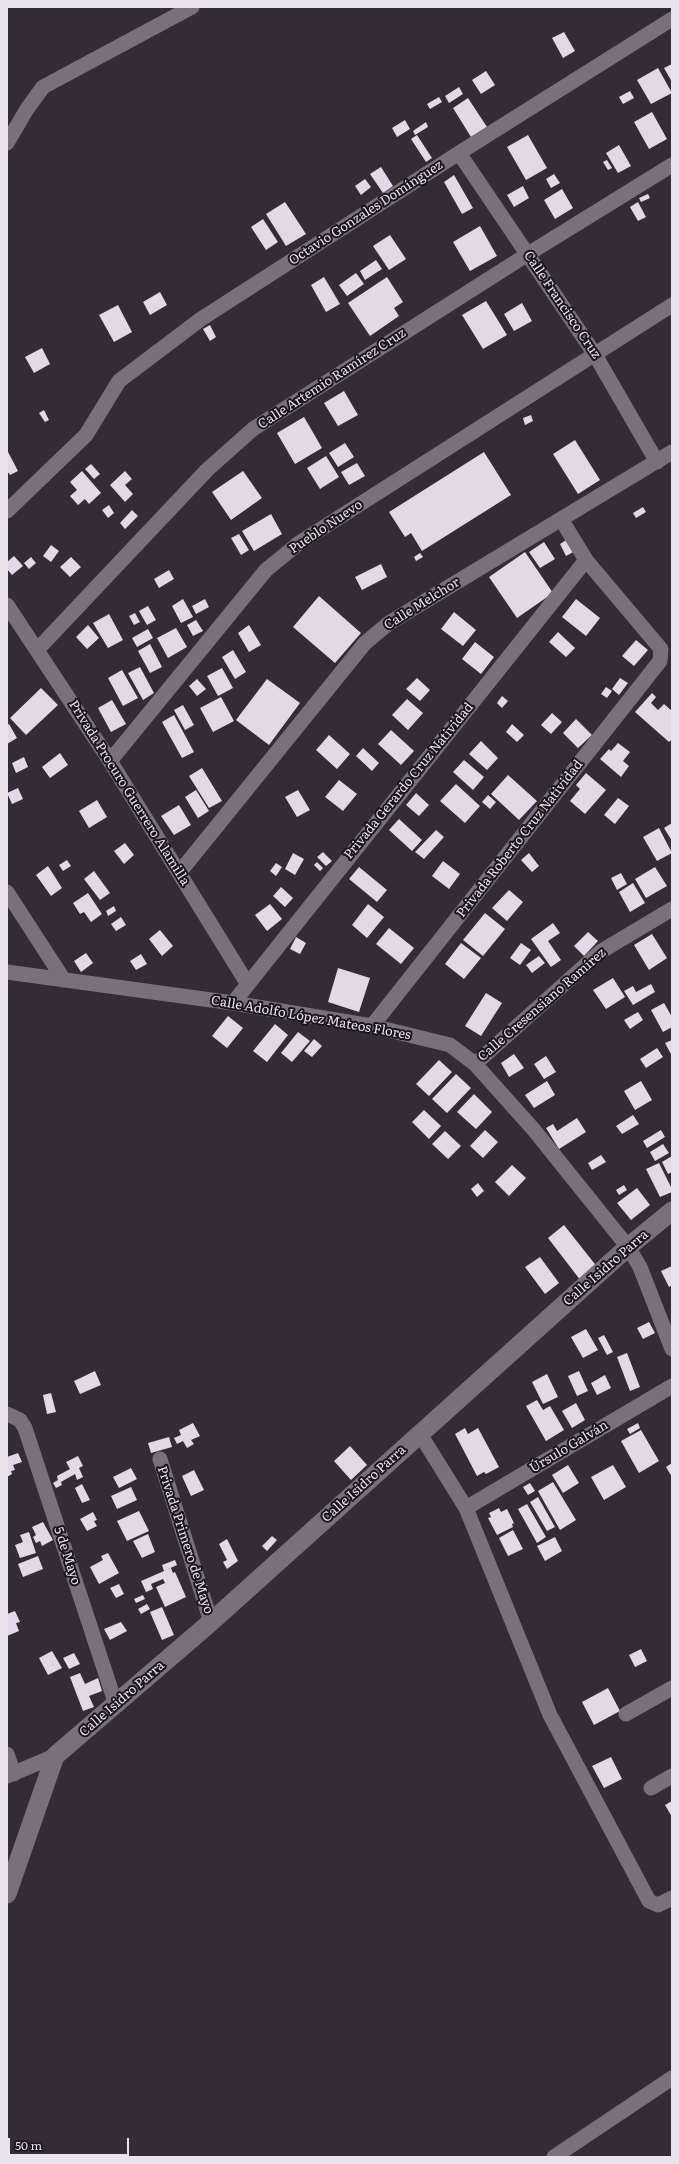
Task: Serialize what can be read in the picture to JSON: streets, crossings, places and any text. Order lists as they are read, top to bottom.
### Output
{
  "streets": {
    "street": [
      "Octavio Gonzales Domínguez",
      "Calle Francisco Cruz",
      "Calle Artemio Ramírez Cruz",
      "Pueblo Nuevo",
      "Calle Melchor",
      "Privada Gerardo Cruz Natividad",
      "Privada Procuro Guerrero Alamilla",
      "Privada Roberto Cruz Natividad",
      "Calle Cresensiano Ramírez",
      "Calle Adolfo López Mateos Flores",
      "Calle Isidro Parra",
      "Úrsulo Galván",
      "Privada Primero de Mayo",
      "5 de Mayo"
    ]
  },
  "crossings": [
    ["Octavio Gonzales Domínguez", "Calle Francisco Cruz"],
    ["Calle Francisco Cruz", "Calle Artemio Ramírez Cruz"],
    ["Calle Francisco Cruz", "Pueblo Nuevo"],
    ["Calle Francisco Cruz", "Calle Melchor"],
    ["Calle Artemio Ramírez Cruz", "Privada Procuro Guerrero Alamilla"],
    ["Pueblo Nuevo", "Privada Procuro Guerrero Alamilla"],
    ["Calle Melchor", "Privada Procuro Guerrero Alamilla"],
    ["Privada Gerardo Cruz Natividad", "Privada Procuro Guerrero Alamilla"],
    ["Privada Gerardo Cruz Natividad", "Privada Roberto Cruz Natividad"],
    ["Privada Gerardo Cruz Natividad", "Calle Adolfo López Mateos Flores"],
    ["Privada Roberto Cruz Natividad", "Calle Adolfo López Mateos Flores"],
    ["Calle Cresensiano Ramírez", "Calle Adolfo López Mateos Flores"],
    ["Calle Adolfo López Mateos Flores", "Calle Isidro Parra"],
    ["Calle Isidro Parra", "Privada Primero de Mayo"],
    ["Calle Isidro Parra", "5 de Mayo"]
  ],
  "scale_bar": "50 m"
}
